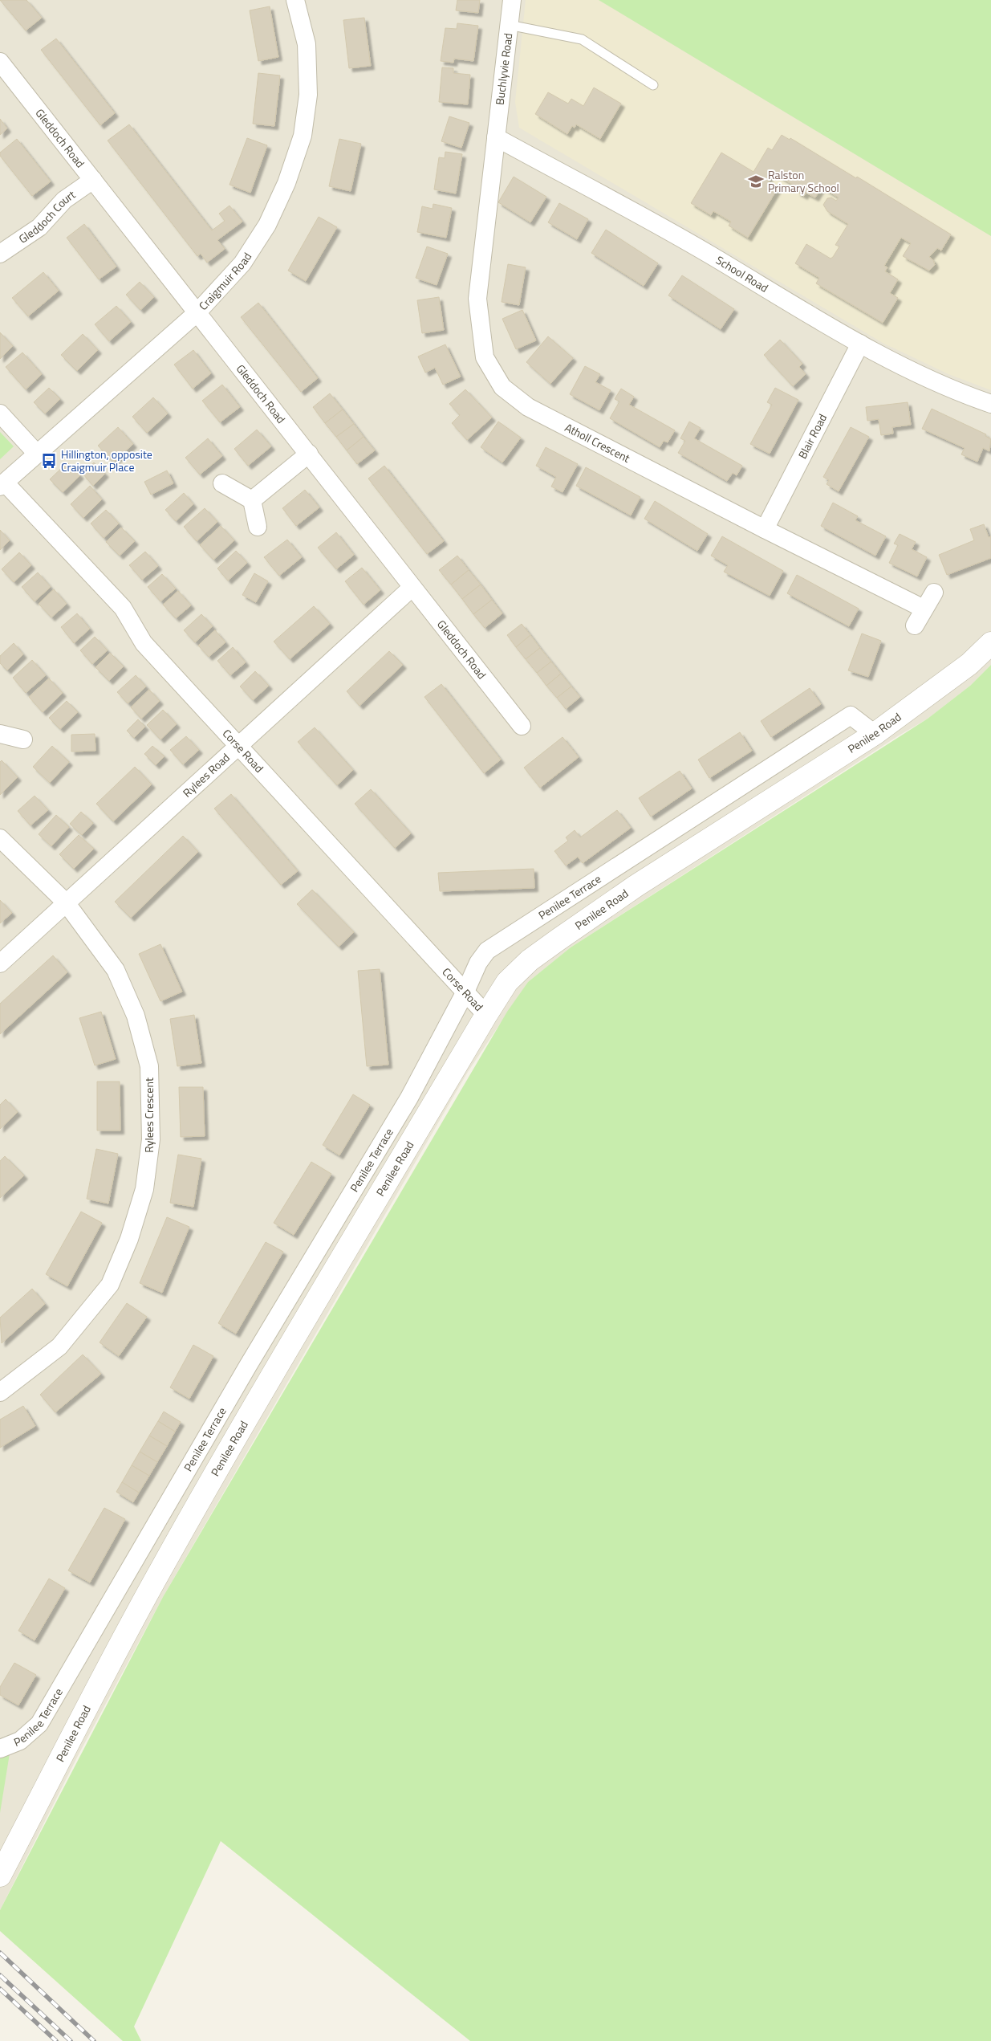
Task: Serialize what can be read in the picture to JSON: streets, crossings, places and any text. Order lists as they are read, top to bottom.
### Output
{
  "streets": {
    "street": [
      "Buchlyvie Road",
      "Gleddoch Road",
      "Gleddoch Court",
      "School Road",
      "Craigmuir Road",
      "Blair Road",
      "Atholl Crescent",
      "Penilee Road",
      "Corse Road",
      "Rylees Road",
      "Penilee Terrace",
      "Rylees Crescent"
    ]
  },
  "crossings": [
    ["Buchlyvie Road", "School Road"],
    ["Buchlyvie Road", "Atholl Crescent"],
    ["Gleddoch Road", "Gleddoch Court"],
    ["Gleddoch Road", "Craigmuir Road"],
    ["Gleddoch Road", "Rylees Road"],
    ["School Road", "Blair Road"],
    ["School Road", "Atholl Crescent"],
    ["Craigmuir Road", "Corse Road"],
    ["Blair Road", "Atholl Crescent"],
    ["Penilee Road", "Corse Road"],
    ["Penilee Road", "Penilee Terrace"],
    ["Corse Road", "Rylees Road"],
    ["Corse Road", "Penilee Terrace"],
    ["Rylees Road", "Rylees Crescent"]
  ],
  "places": {
    "school or university": ["Ralston Primary School"],
    "bus stop": ["Hillington, opposite Craigmuir Place"]
  }
}
